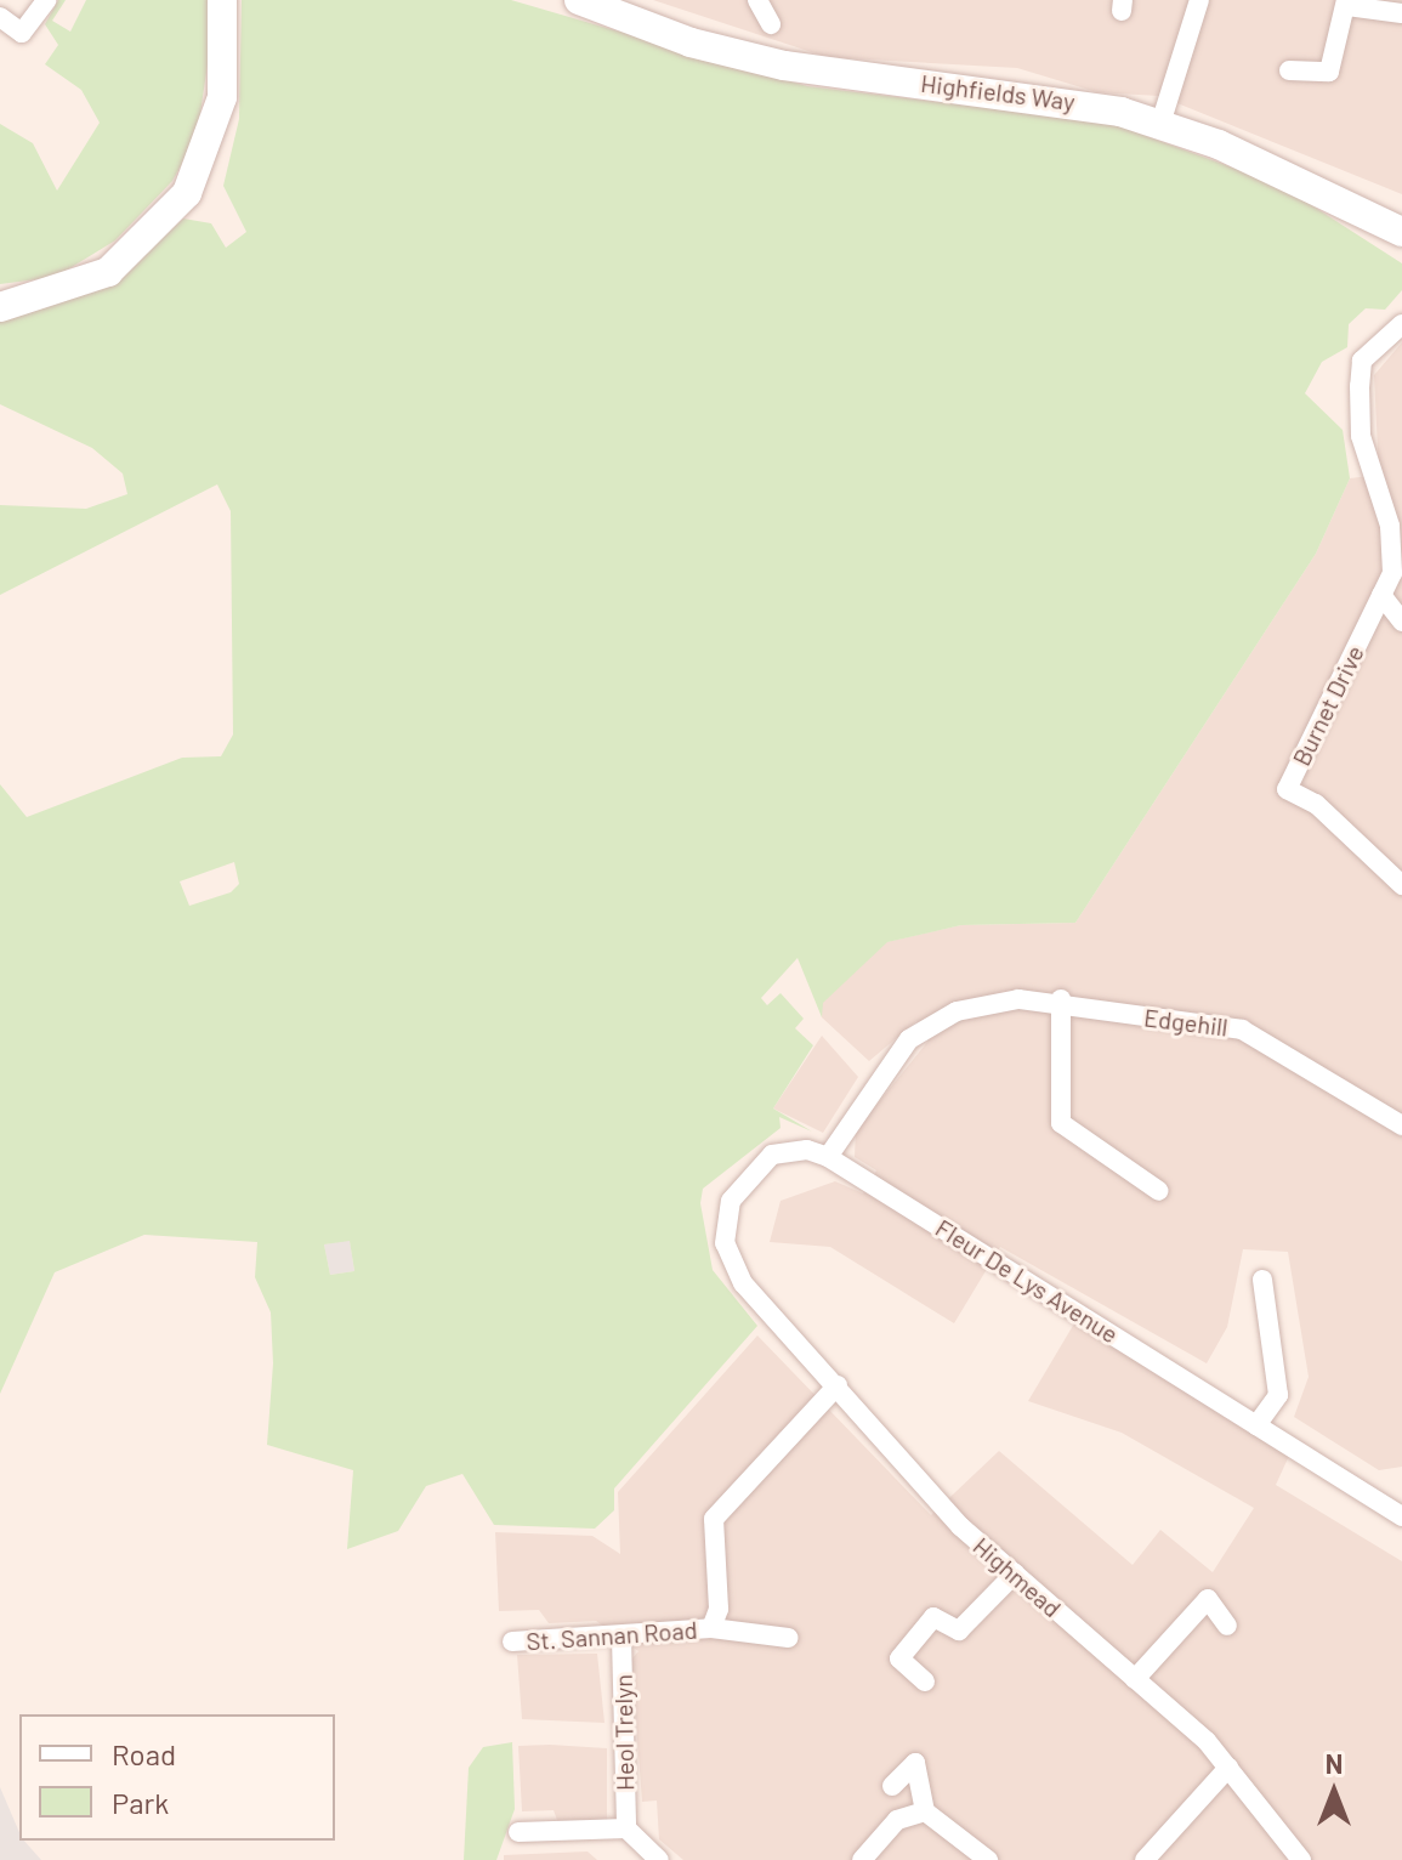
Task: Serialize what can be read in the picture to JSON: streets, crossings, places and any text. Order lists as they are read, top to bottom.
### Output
{
  "streets": {
    "main road": ["Highfields Way"],
    "street": [
      "Burnet Drive",
      "Edgehill",
      "Fleur De Lys Avenue",
      "Highmead",
      "St. Sannan Road",
      "Heol Trelyn"
    ]
  },
  "crossings": [
    ["Edgehill", "Fleur De Lys Avenue"],
    ["Fleur De Lys Avenue", "Highmead"],
    ["Highmead", "St. Sannan Road"],
    ["St. Sannan Road", "Heol Trelyn"]
  ],
  "legend": ["Road", "Park"],
  "north": "top"
}
